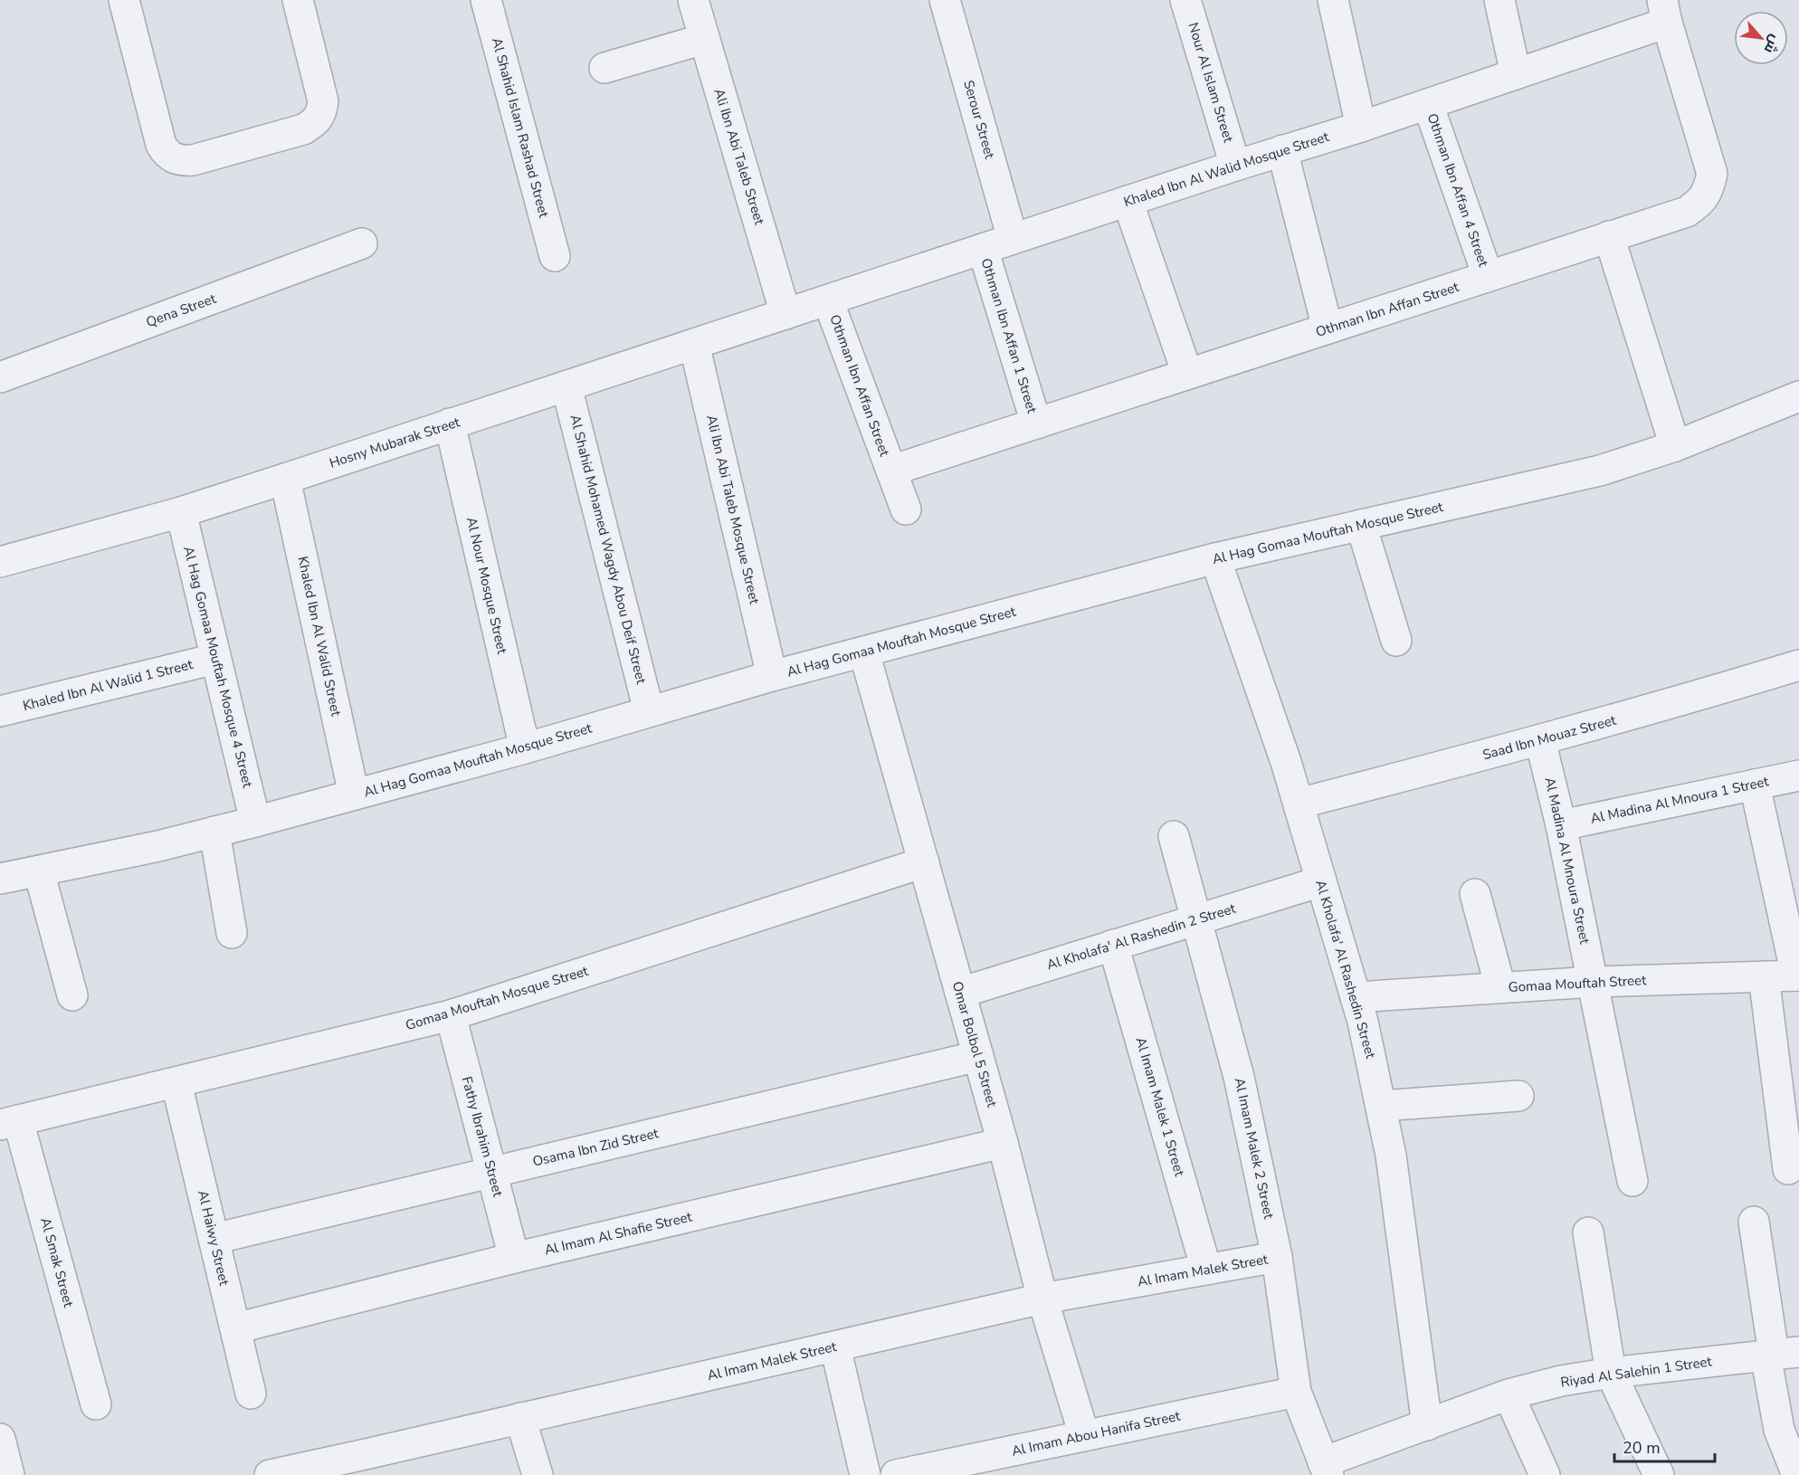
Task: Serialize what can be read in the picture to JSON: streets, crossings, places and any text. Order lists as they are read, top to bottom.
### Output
{
  "streets": {
    "street": [
      "Nour Al Islam Street",
      "Serour Street",
      "Al Shahid Islam Rashad Street",
      "Ali Ibn Abi Taleb Street",
      "Khaled Ibn Al Walid Mosque Street",
      "Othman Ibn Affan 4 Street",
      "Othman Ibn Affan Street",
      "Qena Street",
      "Othman Ibn Affan 1 Street",
      "Hosny Mubarak Street",
      "Ali Ibn Abi Taleb Mosque Street",
      "Al Hag Gomaa Mouftah Mosque Street",
      "Al Shahid Mohamed Wagdy Abou Deif Street",
      "Al Nour Mosque Street",
      "Khaled Ibn Al Walid Street",
      "Al Hag Gomaa Mouftah Mosque 4 Street",
      "Khaled Ibn Al Walid 1 Street",
      "Saad Ibn Mouaz Street",
      "Al Madina Al Mnoura 1 Street",
      "Al Madina Al Mnoura Street",
      "Al Kholafa' Al Rashedin 2 Street",
      "Al Kholafa' Al Rashedin Street",
      "Gomaa Mouftah Street",
      "Gomaa Mouftah Mosque Street",
      "Omar Bolbol 5 Street",
      "Al Imam Malek 1 Street",
      "Fathy Ibrahim Street",
      "Osama Ibn Zid Street",
      "Al Imam Malek 2 Street",
      "Al Imam Al Shafie Street",
      "Al Haiwy Street",
      "Al Smak Street",
      "Al Imam Malek Street",
      "Riyad Al Salehin 1 Street",
      "Al Imam Abou Hanifa Street"
    ]
  },
  "crossings": [
    ["Nour Al Islam Street", "Khaled Ibn Al Walid Mosque Street"],
    ["Serour Street", "Khaled Ibn Al Walid Mosque Street"],
    ["Ali Ibn Abi Taleb Street", "Khaled Ibn Al Walid Mosque Street"],
    ["Ali Ibn Abi Taleb Street", "Hosny Mubarak Street"],
    ["Khaled Ibn Al Walid Mosque Street", "Othman Ibn Affan 4 Street"],
    ["Khaled Ibn Al Walid Mosque Street", "Othman Ibn Affan Street"],
    ["Khaled Ibn Al Walid Mosque Street", "Othman Ibn Affan 1 Street"],
    ["Khaled Ibn Al Walid Mosque Street", "Hosny Mubarak Street"],
    ["Othman Ibn Affan 4 Street", "Othman Ibn Affan Street"],
    ["Othman Ibn Affan Street", "Othman Ibn Affan 1 Street"],
    ["Hosny Mubarak Street", "Ali Ibn Abi Taleb Mosque Street"],
    ["Hosny Mubarak Street", "Al Shahid Mohamed Wagdy Abou Deif Street"],
    ["Hosny Mubarak Street", "Al Nour Mosque Street"],
    ["Hosny Mubarak Street", "Khaled Ibn Al Walid Street"],
    ["Hosny Mubarak Street", "Al Hag Gomaa Mouftah Mosque 4 Street"],
    ["Ali Ibn Abi Taleb Mosque Street", "Al Hag Gomaa Mouftah Mosque Street"],
    ["Al Hag Gomaa Mouftah Mosque Street", "Al Shahid Mohamed Wagdy Abou Deif Street"],
    ["Al Hag Gomaa Mouftah Mosque Street", "Al Nour Mosque Street"],
    ["Al Hag Gomaa Mouftah Mosque Street", "Khaled Ibn Al Walid Street"],
    ["Al Hag Gomaa Mouftah Mosque Street", "Al Hag Gomaa Mouftah Mosque 4 Street"],
    ["Al Hag Gomaa Mouftah Mosque Street", "Al Kholafa' Al Rashedin Street"],
    ["Al Hag Gomaa Mouftah Mosque Street", "Omar Bolbol 5 Street"],
    ["Al Hag Gomaa Mouftah Mosque 4 Street", "Khaled Ibn Al Walid 1 Street"],
    ["Saad Ibn Mouaz Street", "Al Madina Al Mnoura Street"],
    ["Saad Ibn Mouaz Street", "Al Kholafa' Al Rashedin Street"],
    ["Al Madina Al Mnoura 1 Street", "Al Madina Al Mnoura Street"],
    ["Al Madina Al Mnoura Street", "Gomaa Mouftah Street"],
    ["Al Kholafa' Al Rashedin 2 Street", "Al Kholafa' Al Rashedin Street"],
    ["Al Kholafa' Al Rashedin 2 Street", "Omar Bolbol 5 Street"],
    ["Al Kholafa' Al Rashedin 2 Street", "Al Imam Malek 1 Street"],
    ["Al Kholafa' Al Rashedin 2 Street", "Al Imam Malek 2 Street"],
    ["Al Kholafa' Al Rashedin Street", "Gomaa Mouftah Street"],
    ["Al Kholafa' Al Rashedin Street", "Riyad Al Salehin 1 Street"],
    ["Gomaa Mouftah Mosque Street", "Omar Bolbol 5 Street"],
    ["Gomaa Mouftah Mosque Street", "Fathy Ibrahim Street"],
    ["Gomaa Mouftah Mosque Street", "Al Haiwy Street"],
    ["Gomaa Mouftah Mosque Street", "Al Smak Street"],
    ["Omar Bolbol 5 Street", "Osama Ibn Zid Street"],
    ["Omar Bolbol 5 Street", "Al Imam Al Shafie Street"],
    ["Omar Bolbol 5 Street", "Al Imam Malek Street"],
    ["Omar Bolbol 5 Street", "Al Imam Abou Hanifa Street"],
    ["Al Imam Malek 1 Street", "Al Imam Malek Street"],
    ["Fathy Ibrahim Street", "Osama Ibn Zid Street"],
    ["Fathy Ibrahim Street", "Al Imam Al Shafie Street"],
    ["Osama Ibn Zid Street", "Al Haiwy Street"],
    ["Al Imam Malek 2 Street", "Al Imam Malek Street"],
    ["Al Imam Malek 2 Street", "Riyad Al Salehin 1 Street"],
    ["Al Imam Malek 2 Street", "Al Imam Abou Hanifa Street"],
    ["Al Imam Al Shafie Street", "Al Haiwy Street"]
  ],
  "scale_bar": "20 m",
  "north": "bottom right"
}
